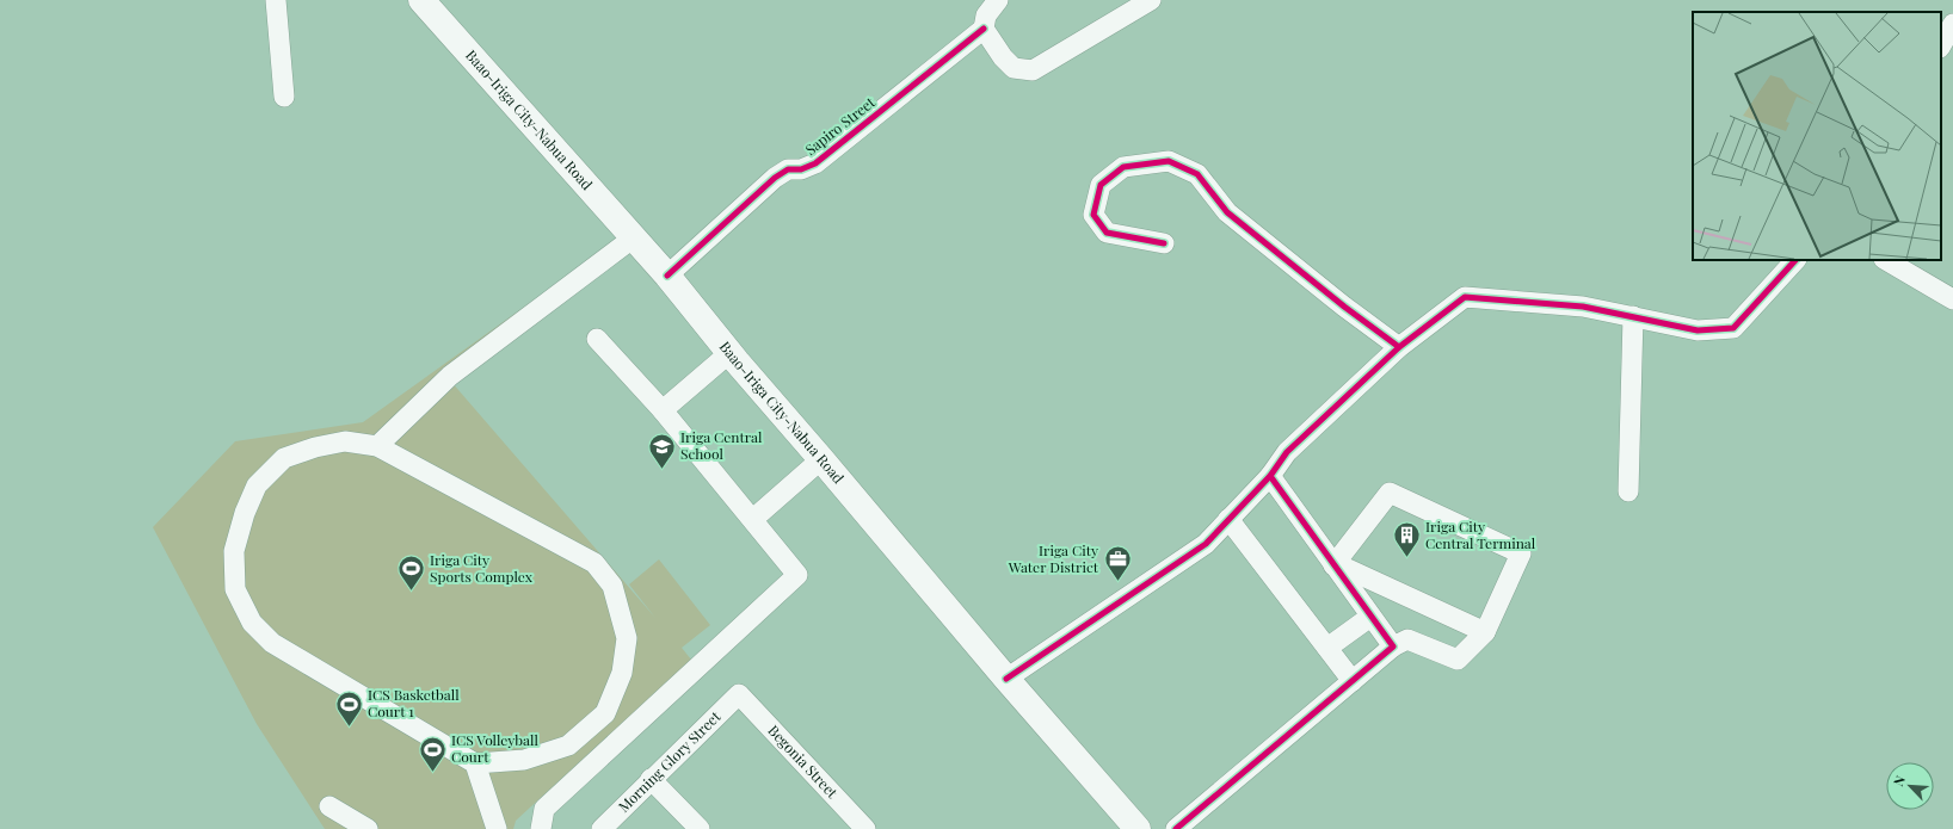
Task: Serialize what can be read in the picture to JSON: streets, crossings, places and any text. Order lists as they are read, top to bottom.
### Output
{
  "streets": {
    "main road": ["Baao-Iriga City-Nabua Road"],
    "street": ["Sapiro Street", "Morning Glory Street", "Begonia Street"]
  },
  "crossings": [
    ["Baao-Iriga City-Nabua Road", "Sapiro Street"],
    ["Morning Glory Street", "Begonia Street"]
  ],
  "places": {
    "school or university": ["Iriga Central School"],
    "building": ["Iriga City Central Terminal"],
    "office": ["Iriga City Water District"],
    "sports": ["Iriga City Sports Complex", "ICS Basketball Court 1", "ICS Volleyball Court"]
  },
  "north": "top left"
}
